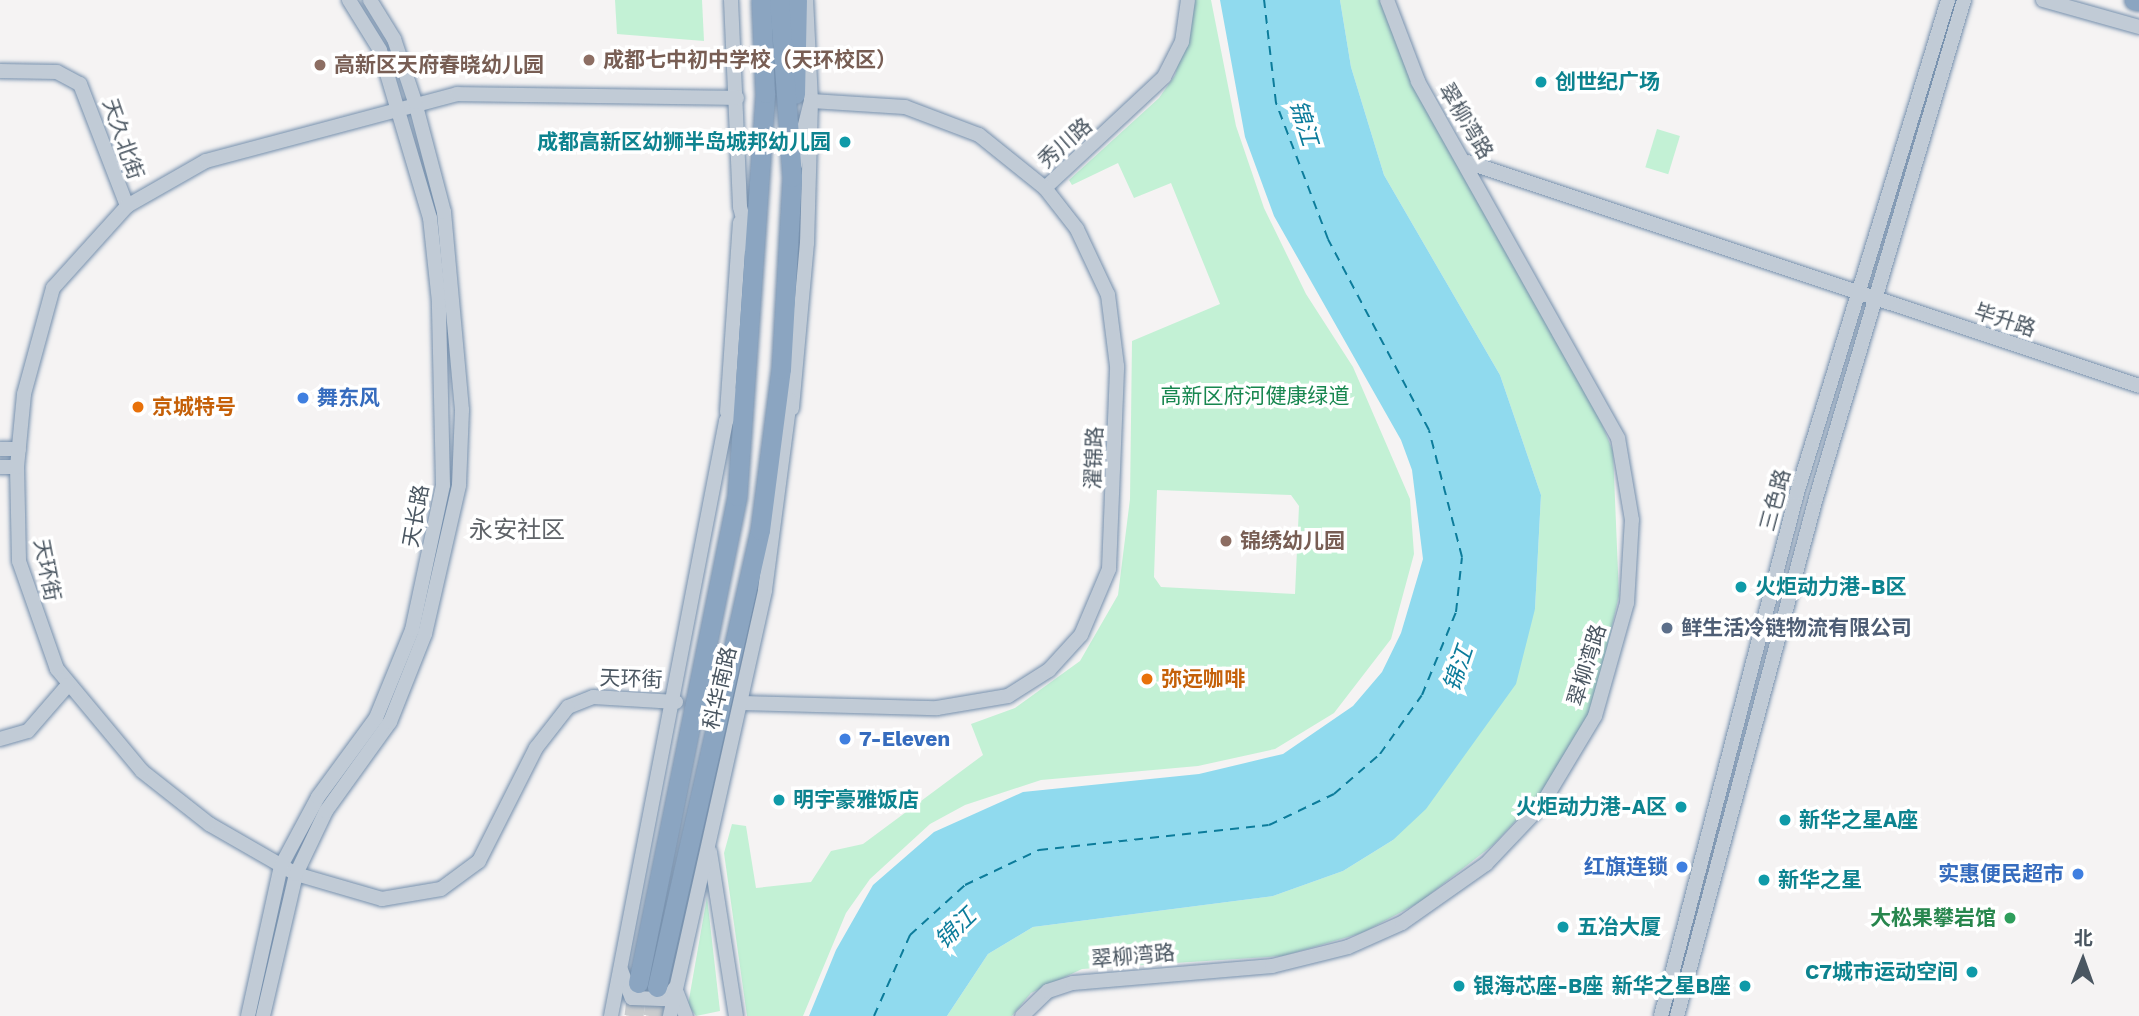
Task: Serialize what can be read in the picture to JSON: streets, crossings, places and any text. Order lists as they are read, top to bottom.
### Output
{
  "streets": {
    "highway": ["科华南路"],
    "street": [
      "翠柳湾路",
      "天久北街",
      "秀川路",
      "毕升路",
      "濯锦路",
      "三色路",
      "天长路",
      "天环街"
    ]
  },
  "crossings": [
    ["翠柳湾路", "毕升路"],
    ["天久北街", "天环街"],
    ["秀川路", "濯锦路"],
    ["毕升路", "三色路"],
    ["濯锦路", "科华南路"],
    ["天长路", "天环街"],
    ["天环街", "科华南路"]
  ],
  "districts": ["永安社区"],
  "water": ["锦江"],
  "parks": ["高新区府河健康绿道"],
  "places": [
    "成都七中初中学校（天环校区）",
    "高新区天府春晓幼儿园",
    "创世纪广场",
    "成都高新区幼狮半岛城邦幼儿园",
    "舞东风",
    "京城特号",
    "锦绣幼儿园",
    "火炬动力港-B区",
    "鲜生活冷链物流有限公司",
    "弥远咖啡",
    "7-Eleven",
    "明宇豪雅饭店",
    "火炬动力港-A区",
    "新华之星A座",
    "红旗连锁",
    "实惠便民超市",
    "新华之星",
    "大松果攀岩馆",
    "五冶大厦",
    "C7城市运动空间",
    "银海芯座-B座",
    "新华之星B座"
  ],
  "north": "top"
}
